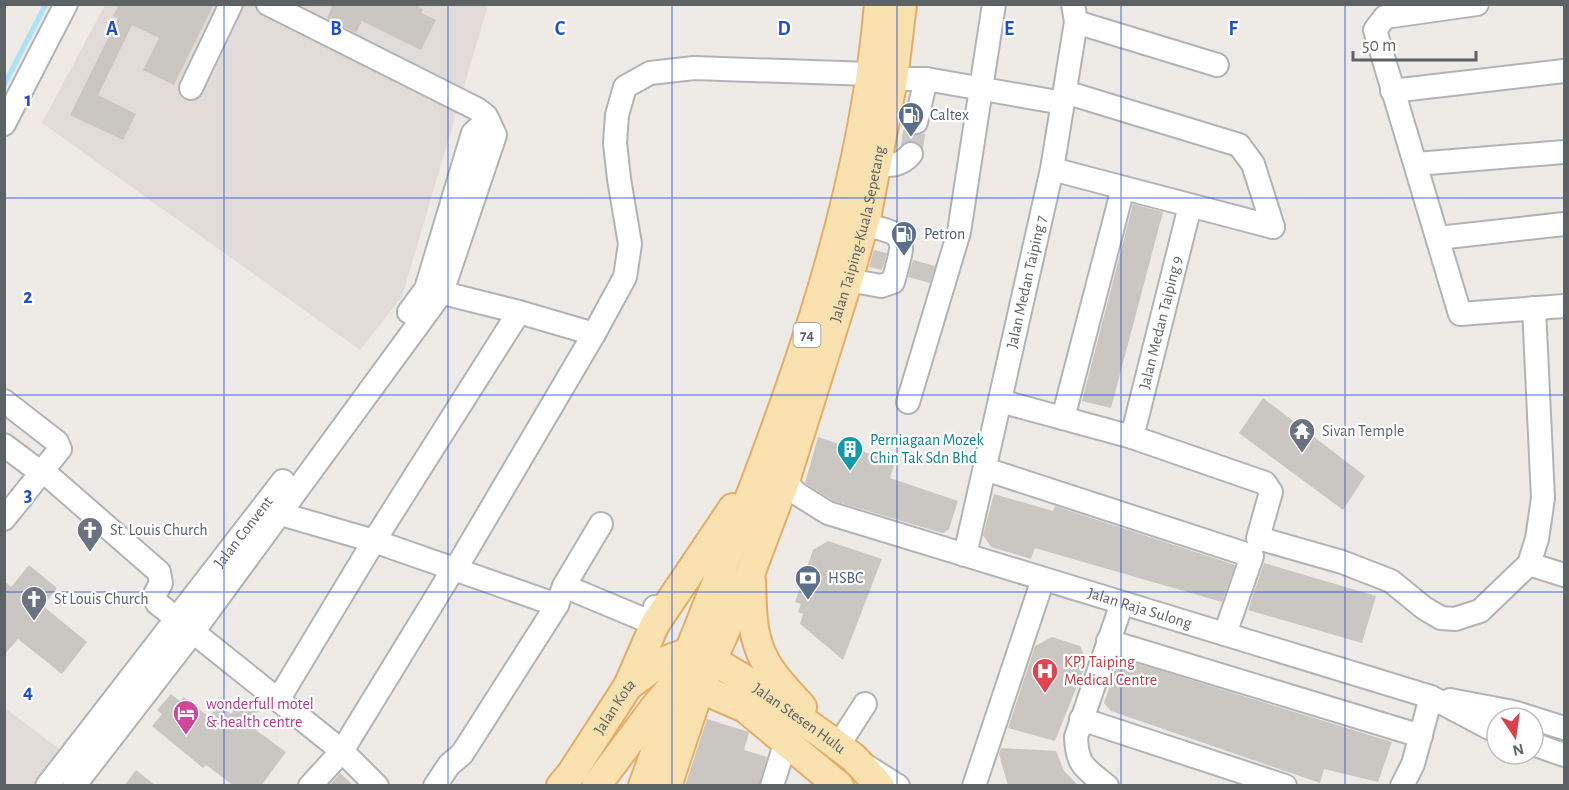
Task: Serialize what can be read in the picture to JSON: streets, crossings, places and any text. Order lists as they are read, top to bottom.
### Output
{
  "streets": {
    "main road": [
      "Jalan Taiping-Kuala Sepetang",
      "74",
      "Jalan Kota",
      "Jalan Stesen Hulu"
    ],
    "street": [
      "Jalan Medan Taiping 7",
      "Jalan Medan Taiping 9",
      "Jalan Convent",
      "Jalan Raja Sulong"
    ]
  },
  "crossings": [
    ["Jalan Taiping-Kuala Sepetang", "74"],
    ["Jalan Taiping-Kuala Sepetang", "Jalan Raja Sulong"],
    ["Jalan Taiping-Kuala Sepetang", "Jalan Kota"],
    ["Jalan Taiping-Kuala Sepetang", "Jalan Stesen Hulu"],
    ["Jalan Medan Taiping 7", "Jalan Raja Sulong"],
    ["74", "Jalan Kota"],
    ["74", "Jalan Stesen Hulu"],
    ["Jalan Kota", "Jalan Stesen Hulu"]
  ],
  "places": {
    "fuel station": ["Caltex", "Petron"],
    "temple": ["Sivan Temple"],
    "building": ["Perniagaan Mozek Chin Tak Sdn Bhd"],
    "church": ["St. Louis Church", "St Louis Church"],
    "bank": ["HSBC"],
    "hospital": ["KPJ Taiping Medical Centre"],
    "hotel": ["wonderfull motel & health centre"]
  },
  "scale_bar": "50 m",
  "north": "bottom",
  "grid": {
    "columns": [
      "A",
      "B",
      "C",
      "D",
      "E",
      "F"
    ],
    "rows": [
      "1",
      "2",
      "3",
      "4"
    ]
  }
}
